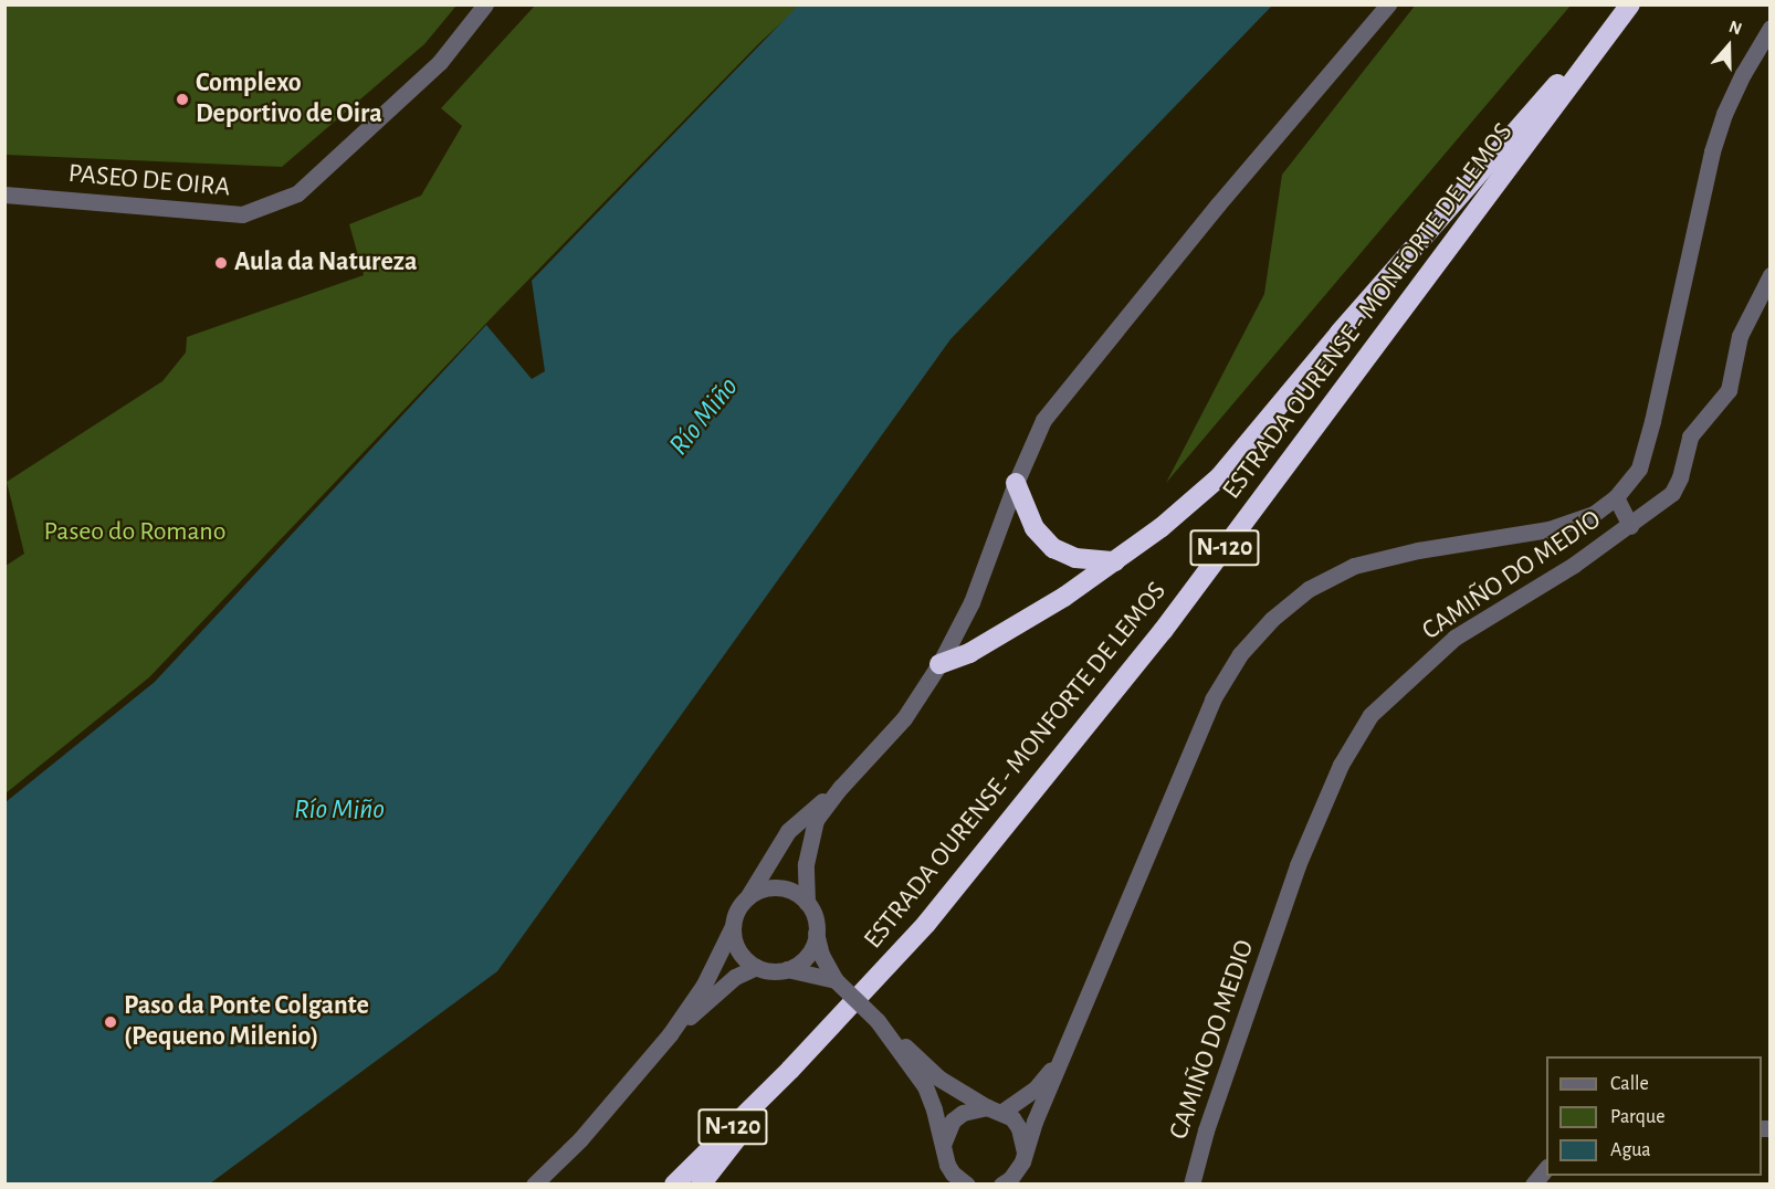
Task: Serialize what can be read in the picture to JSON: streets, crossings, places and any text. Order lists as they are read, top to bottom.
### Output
{
  "streets": {
    "highway": ["ESTRADA OURENSE - MONFORTE DE LEMOS", "N-120"],
    "street": ["PASEO DE OIRA", "CAMIÑO DO MEDIO"]
  },
  "water": ["Río Miño"],
  "parks": ["Paseo do Romano"],
  "places": ["Complexo Deportivo de Oira", "Aula da Natureza", "Paso da Ponte Colgante (Pequeno Milenio)"],
  "legend": ["Calle", "Parque", "Agua"],
  "north": "top"
}
